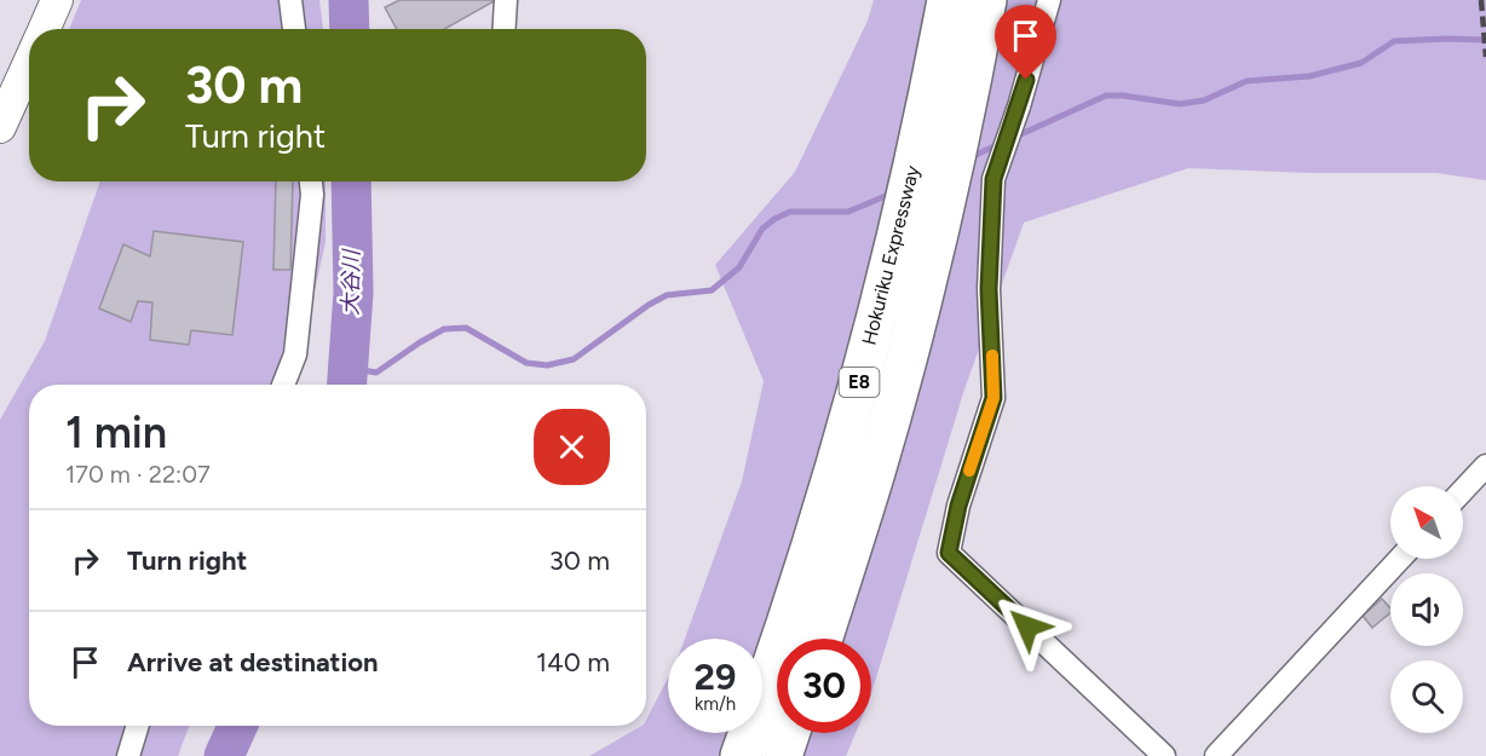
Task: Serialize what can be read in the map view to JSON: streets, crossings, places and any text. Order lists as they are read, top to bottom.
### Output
{
  "streets": {
    "highway": ["Hokuriku Expressway", "E8"]
  },
  "water": ["大谷川"],
  "north": "top left",
  "page": {
    "turn": ["30 m", "Turn right"],
    "heading": ["1 min", "170 m · 22:07"],
    "list": [
      {
        "name": "Turn right",
        "value": "30 m"
      },
      {
        "name": "Arrive at destination",
        "value": "140 m"
      }
    ],
    "speed": "29 km/h",
    "limit": "30"
  }
}
